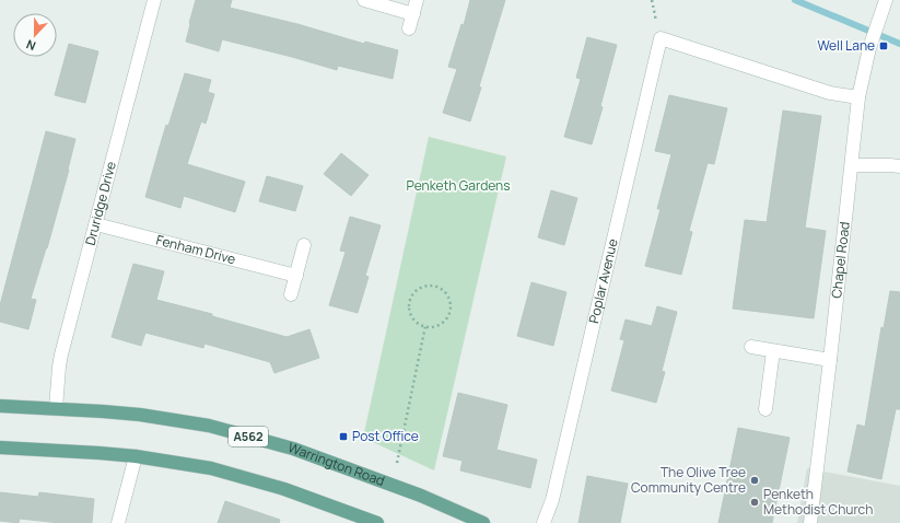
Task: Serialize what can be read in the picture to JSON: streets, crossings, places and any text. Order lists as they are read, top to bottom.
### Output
{
  "streets": {
    "main road": ["A562", "Warrington Road"],
    "street": [
      "Druridge Drive",
      "Fenham Drive",
      "Chapel Road",
      "Poplar Avenue"
    ]
  },
  "crossings": [
    ["Druridge Drive", "Fenham Drive"],
    ["Druridge Drive", "Warrington Road"],
    ["Chapel Road", "Poplar Avenue"]
  ],
  "parks": ["Penketh Gardens"],
  "places": {
    "transit": ["Well Lane", "Post Office"],
    "other": ["The Olive Tree Community Centre", "Penketh Methodist Church"]
  },
  "north": "bottom"
}
